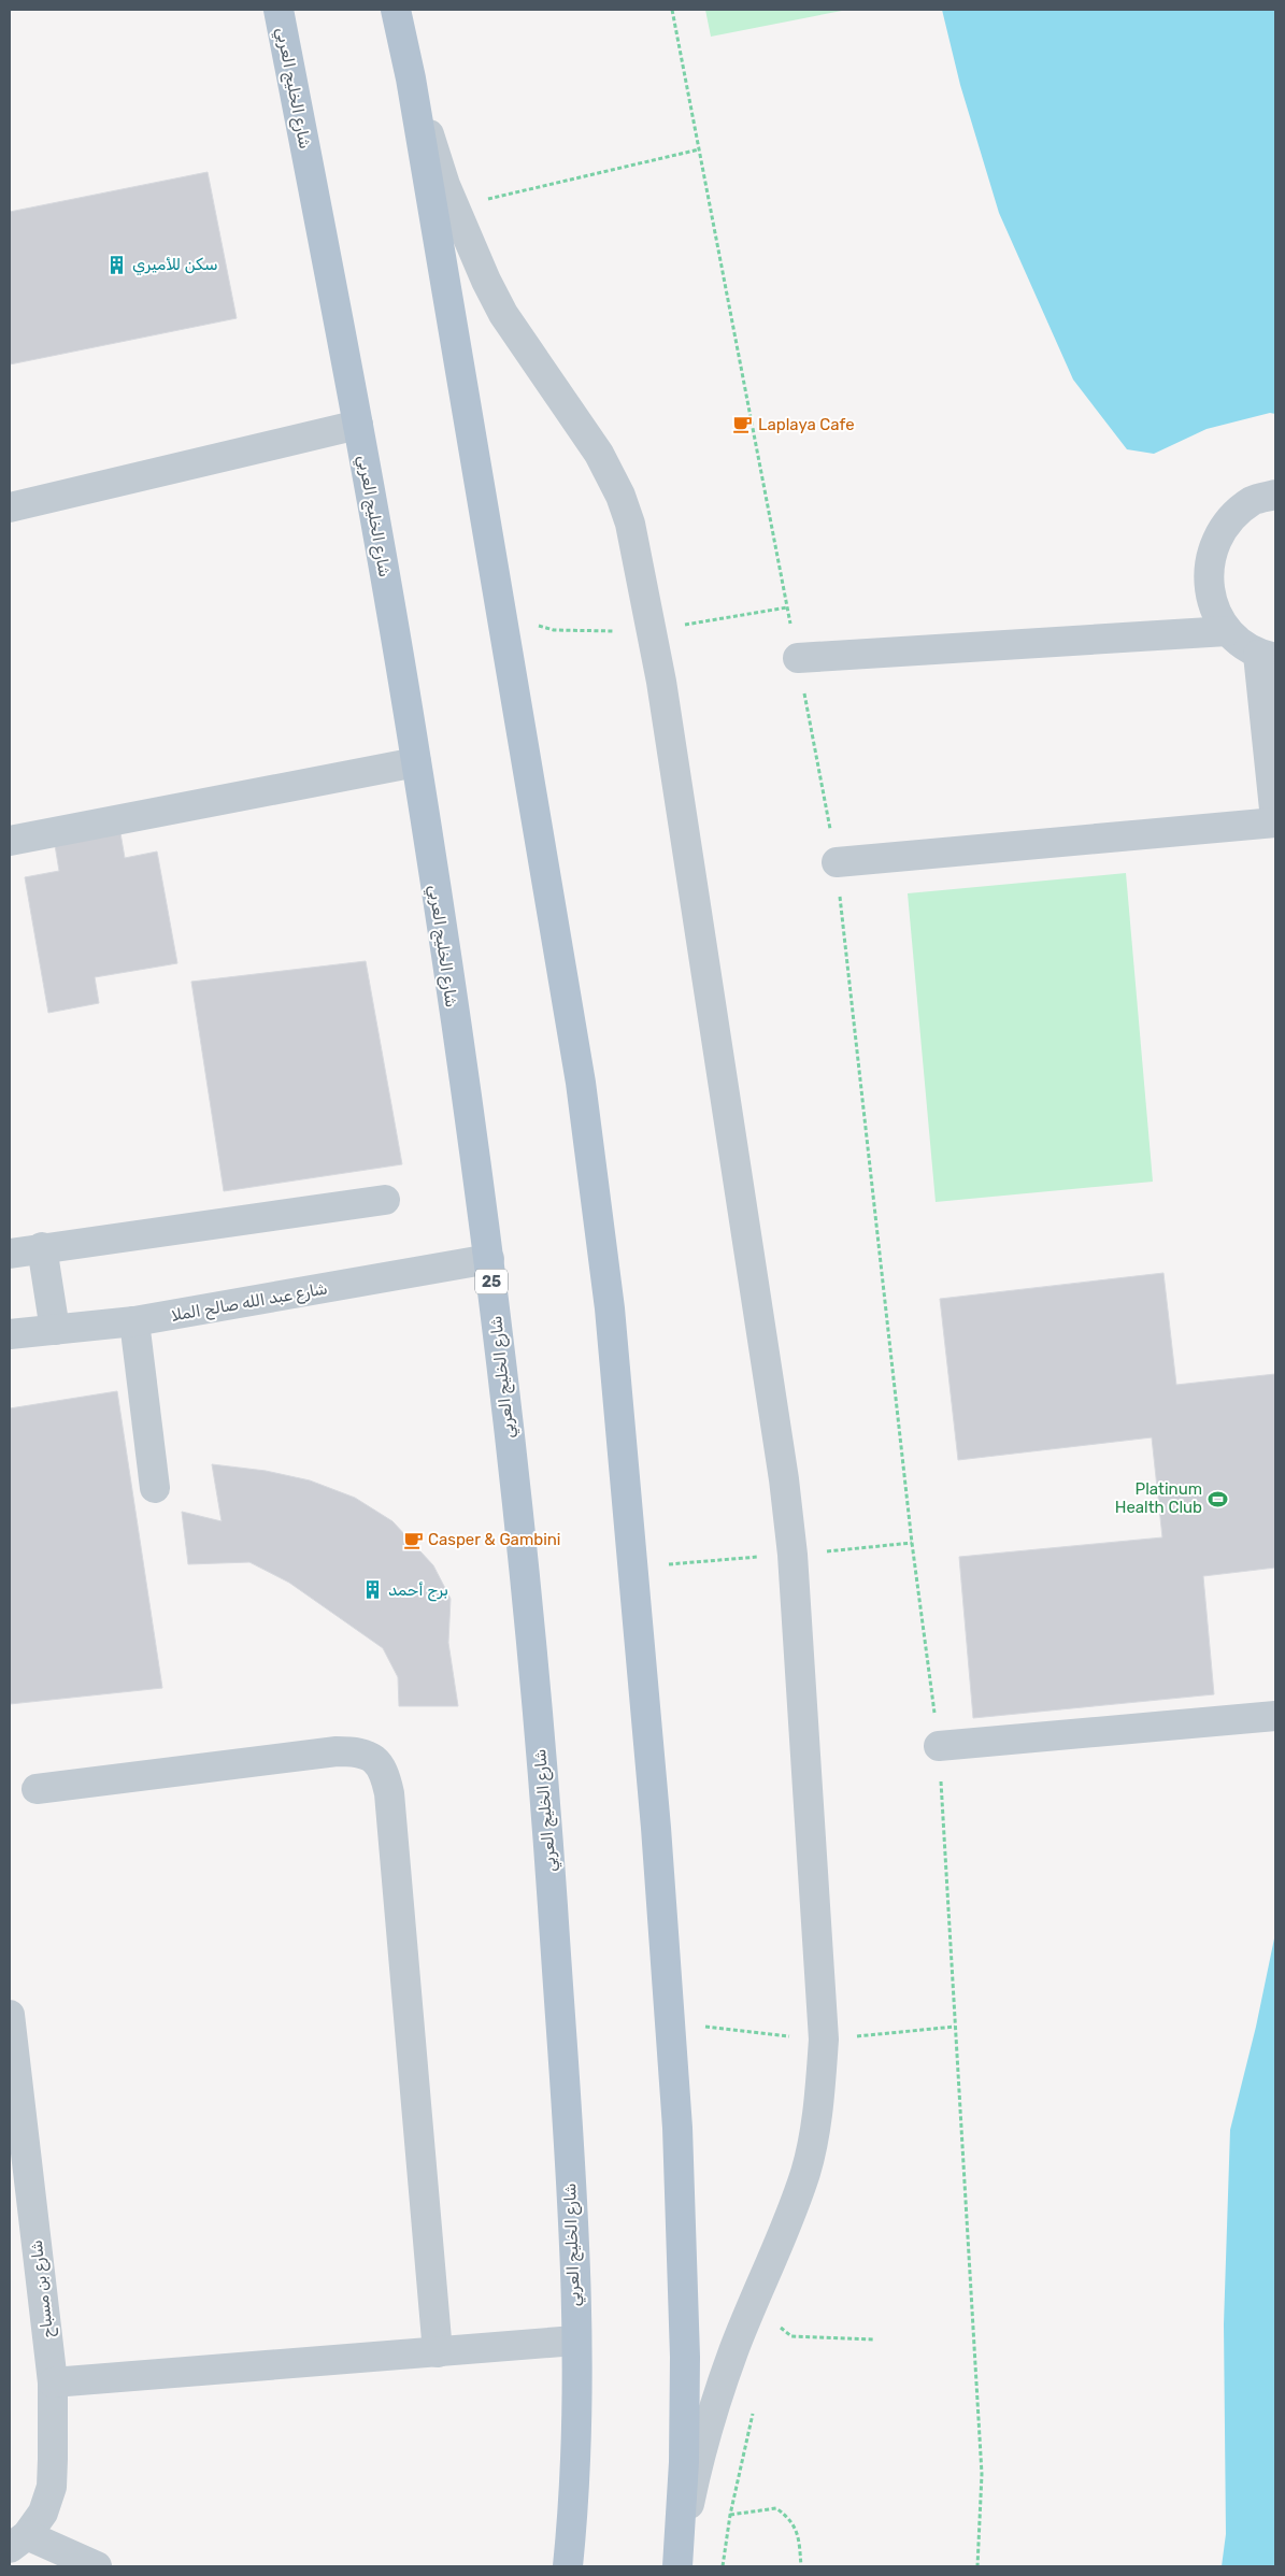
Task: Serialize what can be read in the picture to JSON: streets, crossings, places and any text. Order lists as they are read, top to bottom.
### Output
{
  "streets": {
    "main road": ["شارع الخليج العربي", "25"],
    "street": ["شارع عبد الله صالح الملا", "شارع بن مسباح"]
  },
  "crossings": [
    ["شارع الخليج العربي", "شارع عبد الله صالح الملا"]
  ],
  "places": {
    "building": ["سكن للأميري", "برج أحمد"],
    "cafe": ["Laplaya Cafe", "Casper & Gambini"],
    "sports": ["Platinum Health Club"]
  }
}
